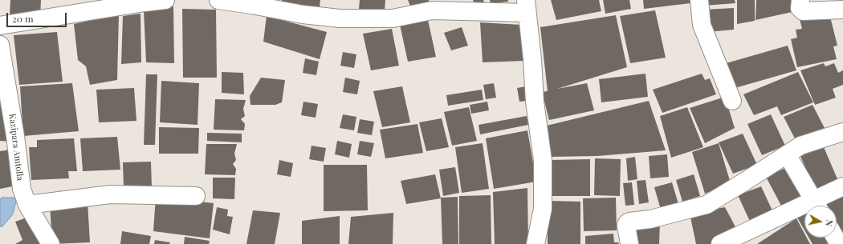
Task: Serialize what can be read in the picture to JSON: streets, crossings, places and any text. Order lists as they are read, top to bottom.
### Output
{
  "streets": {
    "street": ["Kazipara Amtolla"]
  },
  "scale_bar": "20 m",
  "north": "right"
}
